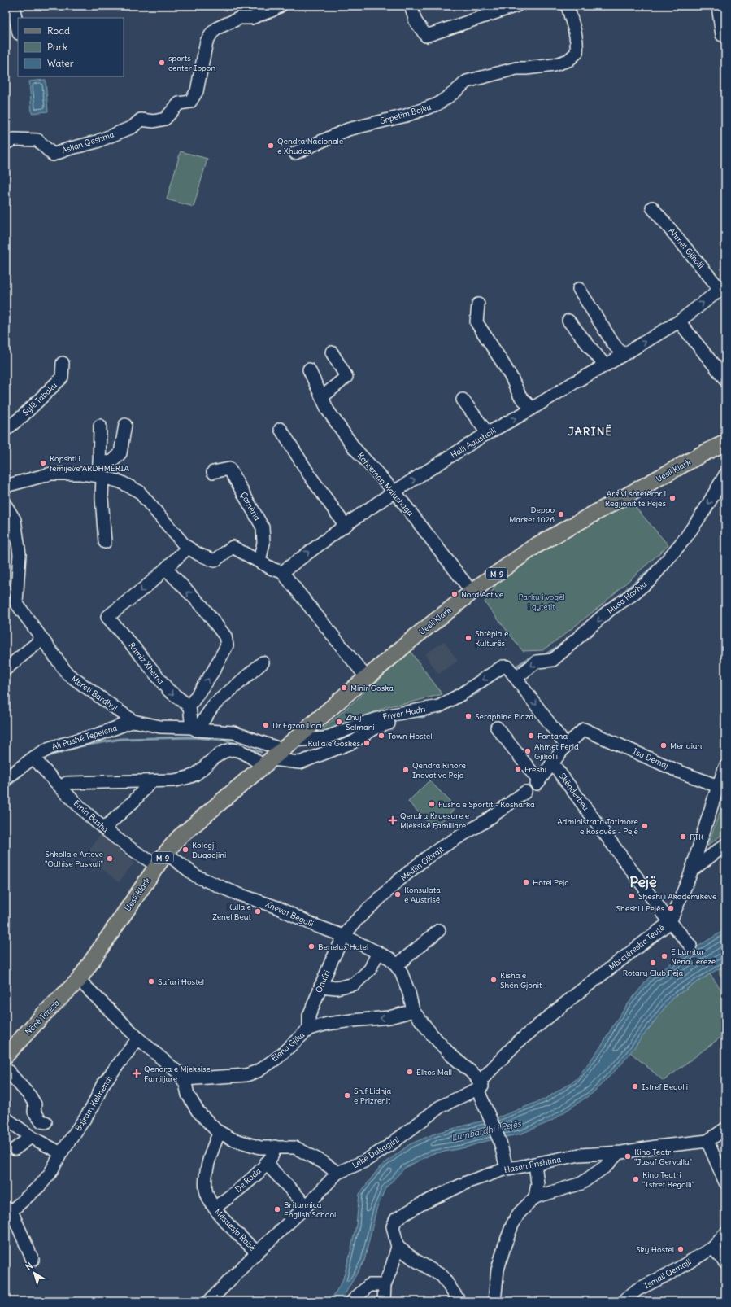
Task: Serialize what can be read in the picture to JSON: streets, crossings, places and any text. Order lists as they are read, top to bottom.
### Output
{
  "streets": {
    "main road": ["Uesli Klark", "M-9", "Nënë Tereza"],
    "street": [
      "Shpetim Bojku",
      "Asllan Qeshma",
      "Ahmet Gjikolli",
      "Sylë Tabaku",
      "Halil Agusholli",
      "Kahreman Malushaga",
      "Çamëria",
      "Musa Haxhiu",
      "Ramiz Xhema",
      "Mbreti Bardhyl",
      "Enver Hadri",
      "Ali Pashë Tepelena",
      "Isa Demaj",
      "Skënderbeu",
      "Emin Basha",
      "Medlin Olbrajt",
      "Xhevat Begolli",
      "Mbretëresha Teutë",
      "Onufri",
      "Elena Gjika",
      "Bajram Kelmendi",
      "Lekë Dukagjini",
      "Hasan Prishtina",
      "De Rada",
      "Mësuesja Rabë",
      "Ismail Qemajli"
    ]
  },
  "crossings": [
    ["Ahmet Gjikolli", "Halil Agusholli"],
    ["Halil Agusholli", "Kahreman Malushaga"],
    ["Uesli Klark", "Kahreman Malushaga"],
    ["Uesli Klark", "Mbreti Bardhyl"],
    ["Uesli Klark", "Enver Hadri"],
    ["Uesli Klark", "Emin Basha"],
    ["Uesli Klark", "Xhevat Begolli"],
    ["Uesli Klark", "Nënë Tereza"],
    ["Musa Haxhiu", "Enver Hadri"],
    ["Mbreti Bardhyl", "Enver Hadri"],
    ["Mbreti Bardhyl", "Ali Pashë Tepelena"],
    ["Ali Pashë Tepelena", "Emin Basha"],
    ["Isa Demaj", "Mbretëresha Teutë"],
    ["Skënderbeu", "Mbretëresha Teutë"],
    ["Emin Basha", "Xhevat Begolli"],
    ["Medlin Olbrajt", "Xhevat Begolli"],
    ["Medlin Olbrajt", "Onufri"],
    ["Xhevat Begolli", "Mbretëresha Teutë"],
    ["Xhevat Begolli", "Onufri"],
    ["Xhevat Begolli", "Elena Gjika"],
    ["Xhevat Begolli", "Lekë Dukagjini"],
    ["Mbretëresha Teutë", "Lekë Dukagjini"],
    ["Onufri", "Elena Gjika"],
    ["Lekë Dukagjini", "Mësuesja Rabë"],
    ["De Rada", "Mësuesja Rabë"]
  ],
  "one_way": ["Halil Agusholli", "Musa Haxhiu", "Elena Gjika"],
  "districts": ["JARINË", "Pejë"],
  "water": ["Lumbardhi i Pejës"],
  "parks": ["Parku i vogël i qytetit"],
  "places": {
    "other": [
      "sports center Ippon",
      "Qendra Nacionale e Xhudos",
      "Kopshti i fëmijëve ARDHMËRIA",
      "Arkivi shtetëror i Regjionit të Pejës",
      "Deppo Market 1026",
      "Nord Active",
      "Shtëpia e Kulturës",
      "Minir Goska",
      "Seraphine Plaza",
      "Zhuj Selmani",
      "Dr.Egzon Loci",
      "Town Hostel",
      "Fontana",
      "Kulla e Goskës",
      "Meridian",
      "Ahmet Ferid Gjikolli",
      "Freshi",
      "Qendra Rinore Inovative Peja",
      "Fusha e Sportit - Kosharka",
      "Administrata Tatimore e Kosovës - Pejë",
      "PTK",
      "Kolegji Dugagjini",
      "Shkolla e Arteve \"Odhise Paskali\"",
      "Hotel Peja",
      "Konsulata e Austrisë",
      "Sheshi i Akademikëve",
      "Sheshi i Pejës",
      "Kulla e Zenel Beut",
      "Benelux Hotel",
      "E Lumtur Nëna Terezë",
      "Rotary Club Peja",
      "Kisha e Shën Gjonit",
      "Safari Hostel",
      "Elkos Mall",
      "Istref Begolli",
      "Sh.f Lidhja e Prizrenit",
      "Kino Teatri \"Jusuf Gervalla\"",
      "Kino Teatri \"Istref Begolli\"",
      "Britannica English School",
      "Sky Hostel"
    ],
    "health": ["Qendra Kryesore e Mjeksisë Familiare", "Qendra e Mjeksise Familjare"]
  },
  "legend": ["Road", "Park", "Water"],
  "north": "top left"
}
